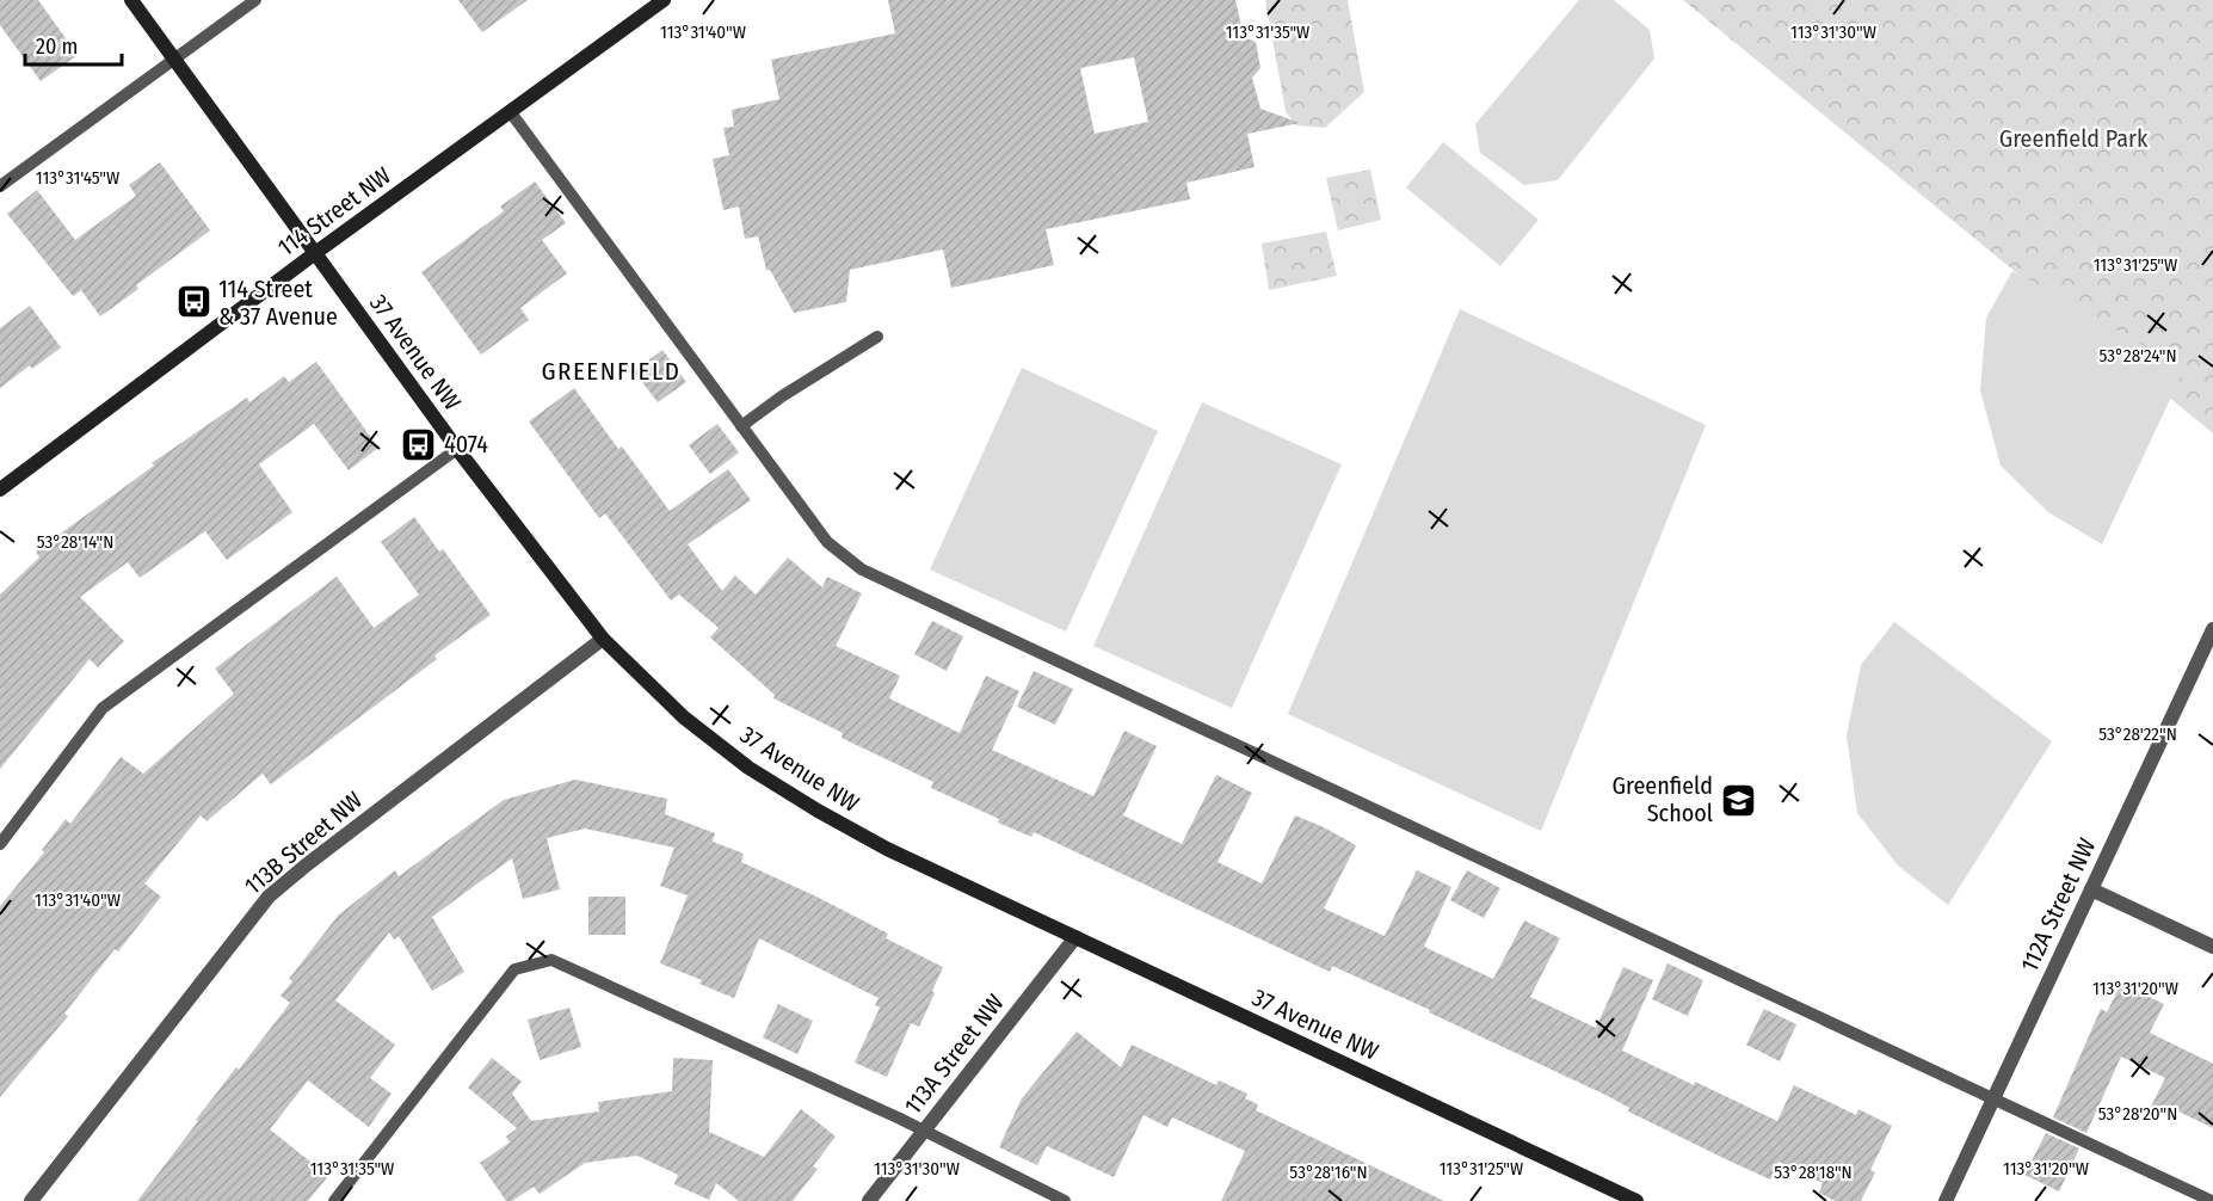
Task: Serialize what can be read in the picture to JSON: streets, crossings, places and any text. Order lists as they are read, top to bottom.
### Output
{
  "streets": {
    "street": [
      "114 Street NW",
      "37 Avenue NW",
      "113B Street NW",
      "112A Street NW",
      "113A Street NW"
    ]
  },
  "crossings": [
    ["114 Street NW", "37 Avenue NW"],
    ["37 Avenue NW", "113B Street NW"],
    ["37 Avenue NW", "113A Street NW"]
  ],
  "districts": ["GREENFIELD"],
  "parks": ["Greenfield Park"],
  "places": {
    "bus stop": ["114 Street & 37 Avenue", "4074"],
    "school or university": ["Greenfield School"]
  },
  "scale_bar": "20 m",
  "coordinates": [
    "113°31'40\"W",
    "113°31'35\"W",
    "113°31'30\"W",
    "113°31'45\"W",
    "113°31'25\"W",
    "53°28'24\"N",
    "53°28'14\"N",
    "53°28'22\"N",
    "113°31'20\"W",
    "53°28'20\"N",
    "53°28'16\"N",
    "53°28'18\"N"
  ]
}
